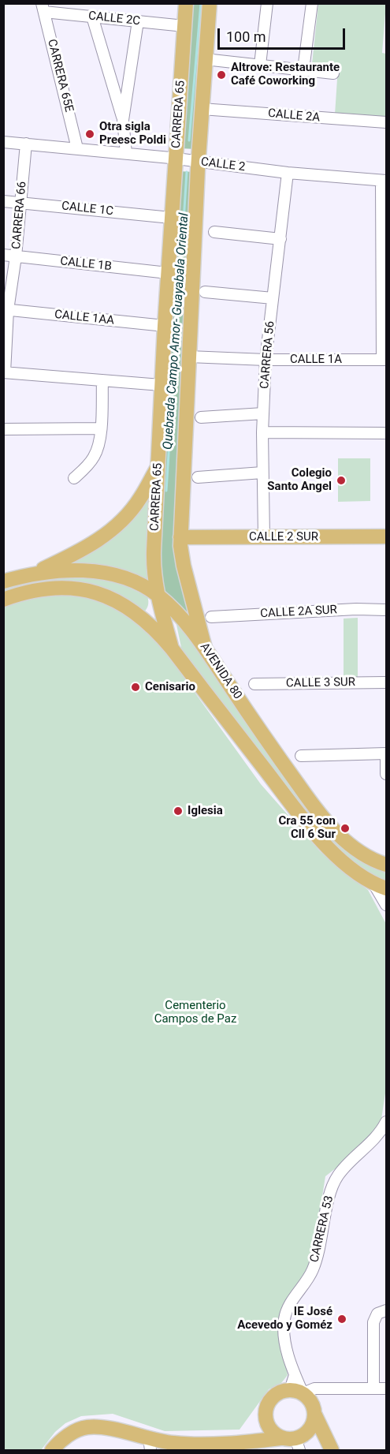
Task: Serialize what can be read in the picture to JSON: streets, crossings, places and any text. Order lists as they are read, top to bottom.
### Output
{
  "streets": {
    "main road": ["CARRERA 65", "CALLE 2 SUR", "AVENIDA 80"],
    "street": [
      "CALLE 2C",
      "CARRERA 65E",
      "CALLE 2A",
      "CALLE 2",
      "CALLE 1C",
      "CARRERA 66",
      "CALLE 1B",
      "CALLE 1AA",
      "CARRERA 56",
      "CALLE 1A",
      "CALLE 2A SUR",
      "CALLE 3 SUR",
      "CARRERA 53"
    ]
  },
  "crossings": [
    ["CALLE 2C", "CARRERA 65E"],
    ["CALLE 2C", "CARRERA 65"],
    ["CARRERA 65E", "CALLE 2"],
    ["CARRERA 65", "CALLE 2A"],
    ["CARRERA 65", "CALLE 2"],
    ["CARRERA 65", "CALLE 1C"],
    ["CARRERA 65", "CALLE 1B"],
    ["CARRERA 65", "CALLE 1AA"],
    ["CARRERA 65", "CALLE 1A"],
    ["CARRERA 65", "CALLE 2 SUR"],
    ["CARRERA 65", "AVENIDA 80"],
    ["CALLE 2", "CARRERA 66"],
    ["CALLE 2", "CARRERA 56"],
    ["CALLE 1C", "CARRERA 66"],
    ["CARRERA 66", "CALLE 1B"],
    ["CARRERA 66", "CALLE 1AA"],
    ["CARRERA 56", "CALLE 1A"],
    ["CARRERA 56", "CALLE 2 SUR"]
  ],
  "water": ["Quebrada Campo Amor- Guayabala Oriental"],
  "parks": ["Cementerio Campos de Paz"],
  "places": [
    "Altrove: Restaurante Café Coworking",
    "Otra sigla Preesc Poldi",
    "Colegio Santo Angel",
    "Cenisario",
    "Iglesia",
    "Cra 55 con Cll 6 Sur",
    "IE José Acevedo y Goméz"
  ],
  "scale_bar": "100 m"
}
